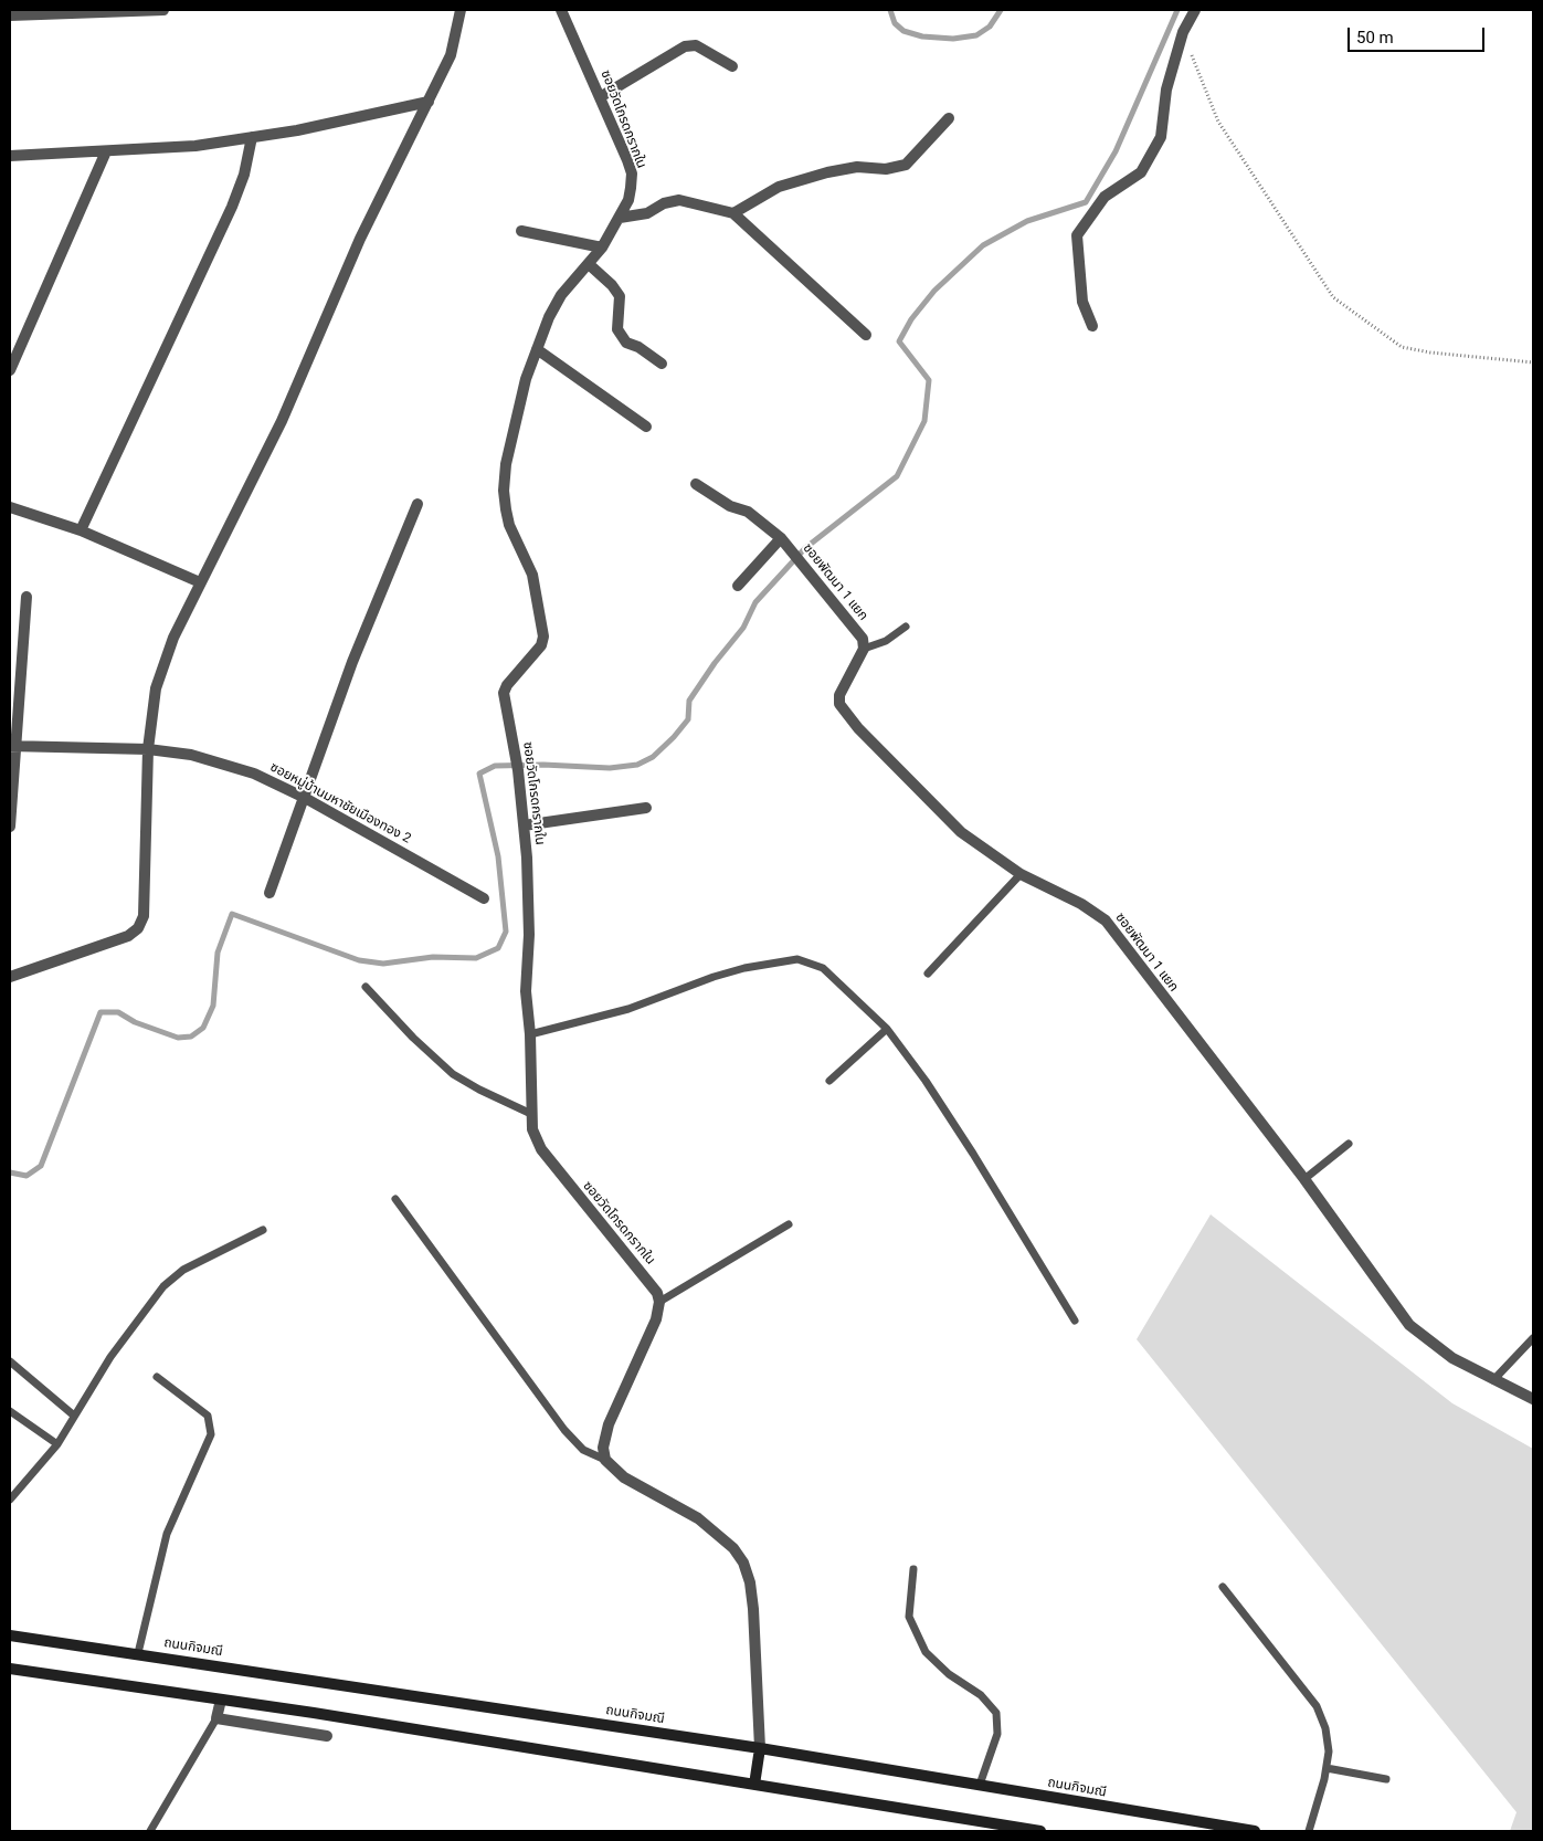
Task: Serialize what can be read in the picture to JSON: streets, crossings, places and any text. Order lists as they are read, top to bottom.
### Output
{
  "streets": {
    "main road": ["ถนนกิจมณี"],
    "street": ["ซอยวัดโกรดกรากใน", "ซอยพัฒนา 1 แยก", "ซอยหมู่บ้านมหาชัยเมืองทอง 2"]
  },
  "scale_bar": "50 m"
}
